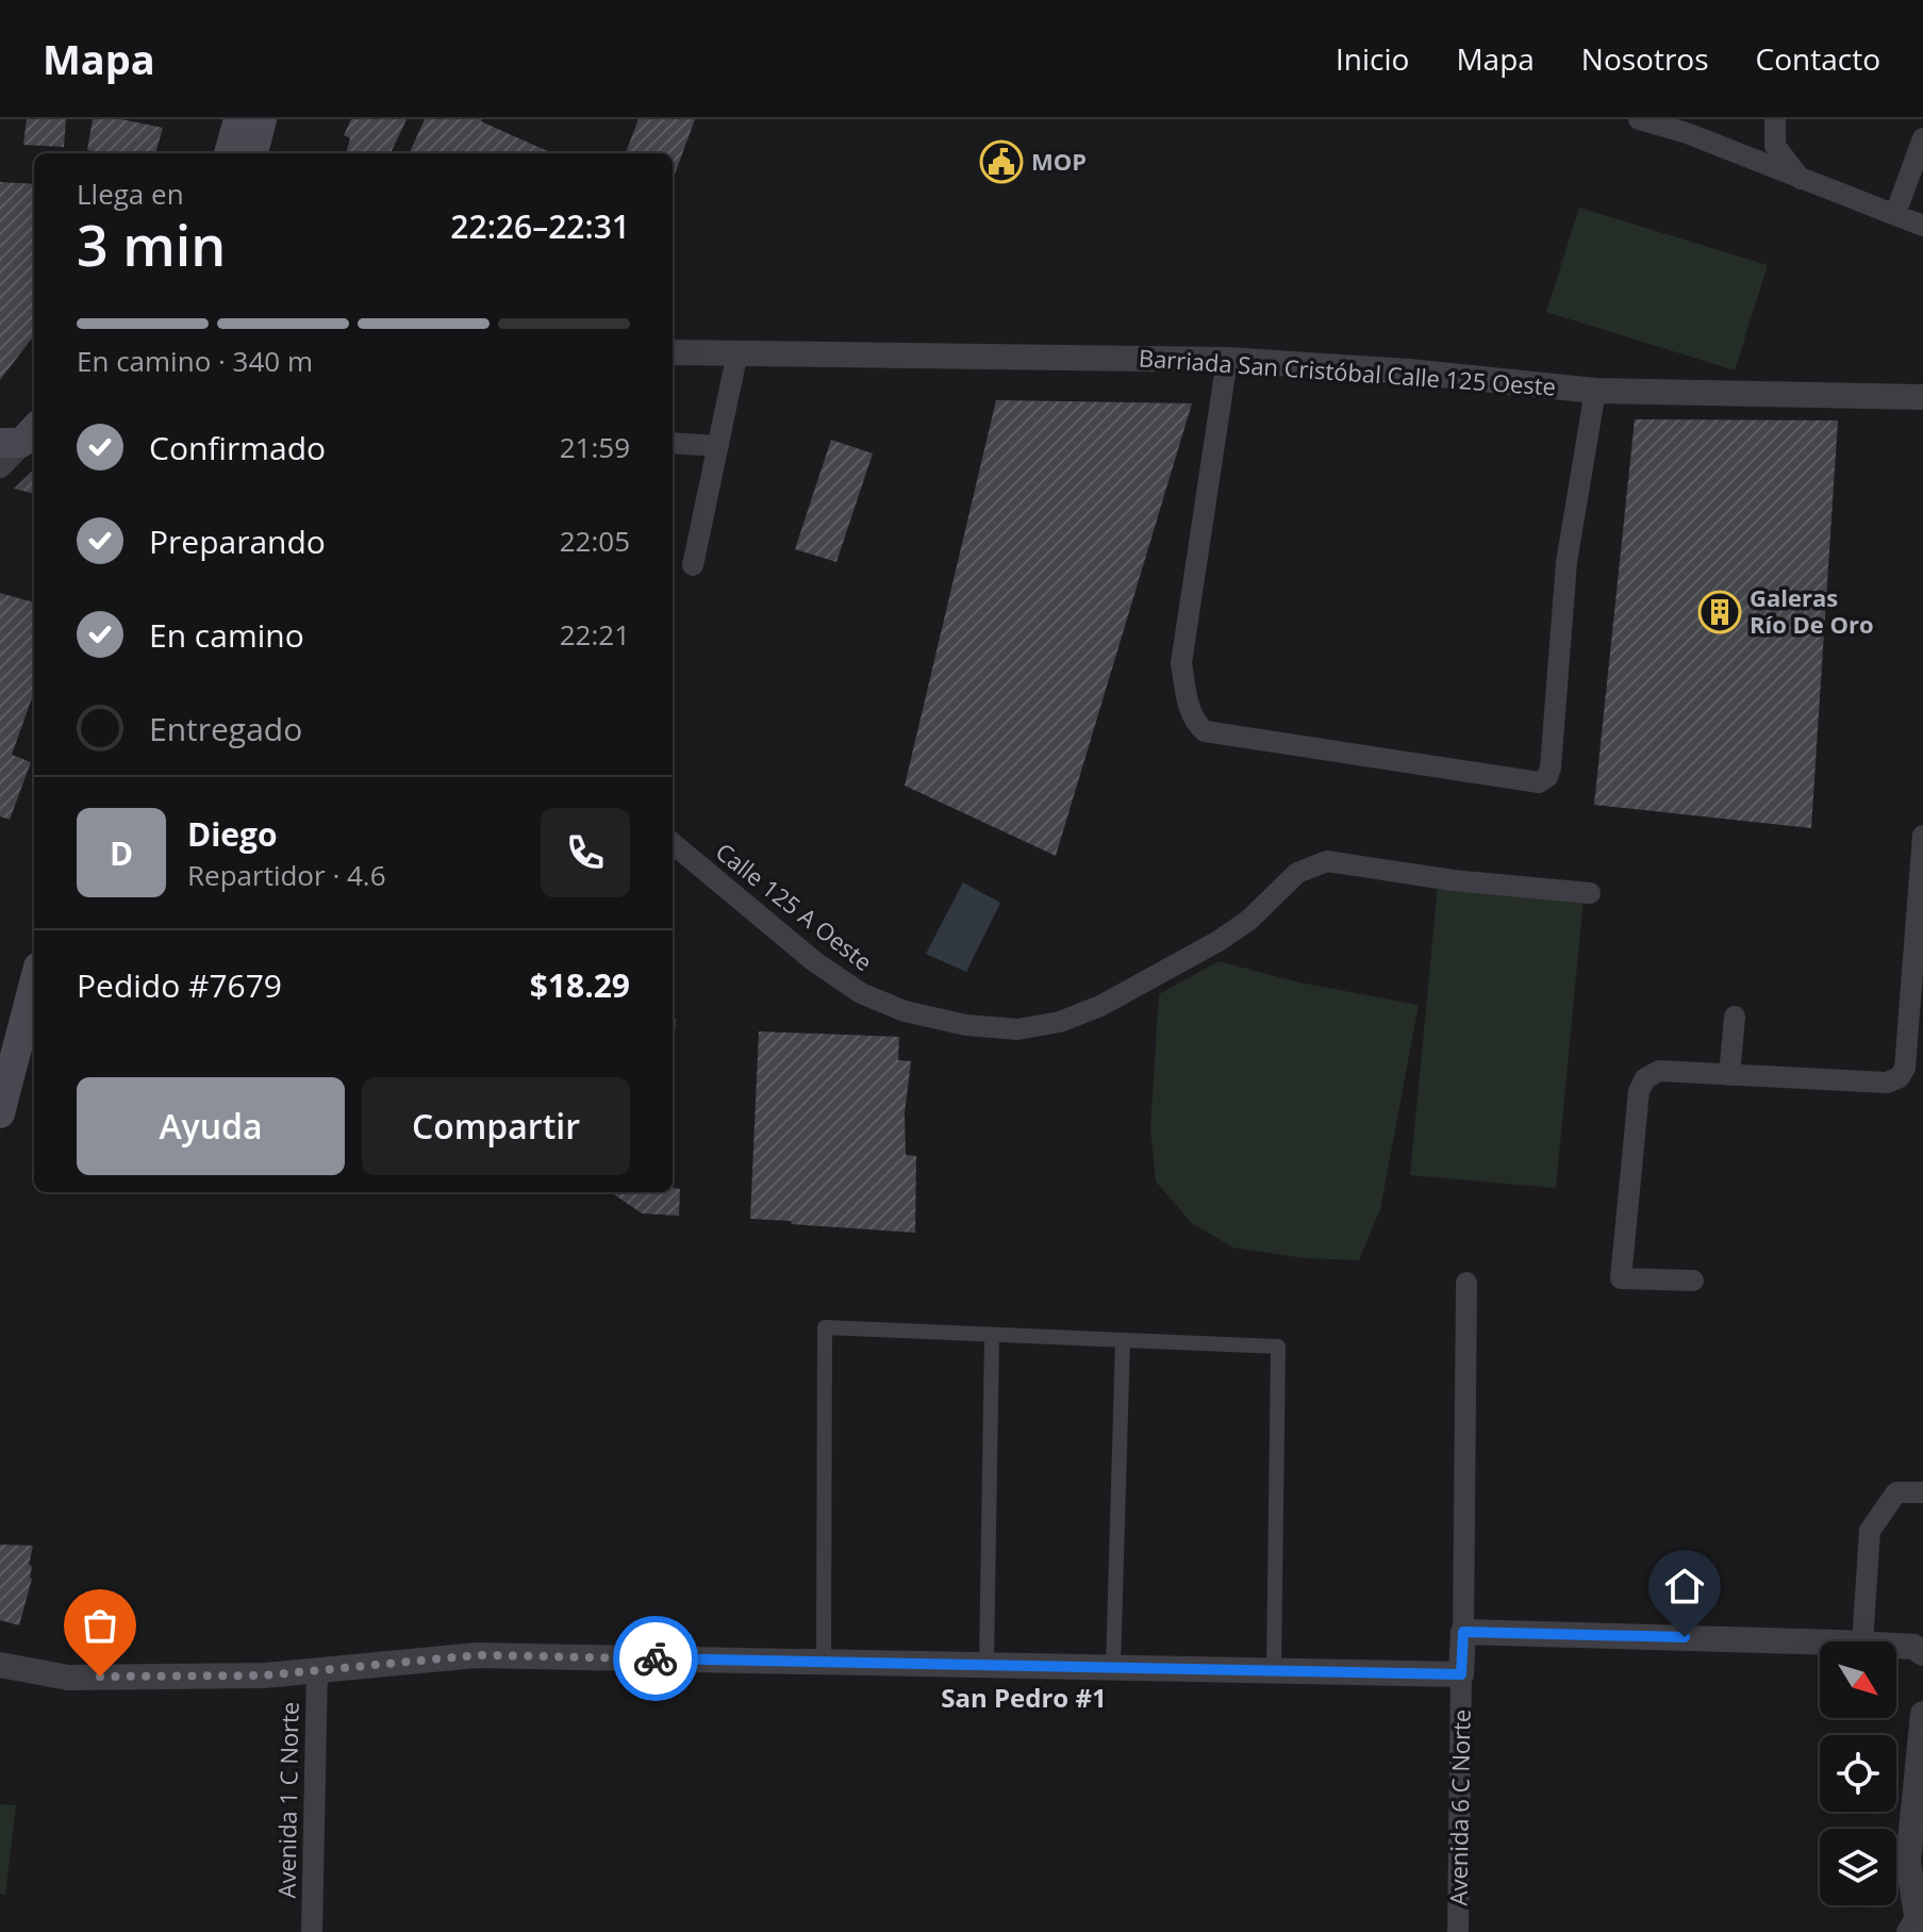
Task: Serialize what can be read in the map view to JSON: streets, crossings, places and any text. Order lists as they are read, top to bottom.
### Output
{
  "streets": {
    "street": [
      "Barriada San Cristóbal Calle 125 Oeste",
      "Calle 125 A Oeste",
      "Avenida 1 C Norte",
      "Avenida 6 C Norte"
    ]
  },
  "districts": ["San Pedro #1"],
  "places": {
    "public building": ["MOP"],
    "building": ["Galeras Río De Oro"]
  },
  "north": "bottom right",
  "page": {
    "header": "Mapa",
    "nav": [
      "Inicio",
      "Mapa",
      "Nosotros",
      "Contacto"
    ],
    "heading": ["3 min", "Llega en", "22:26–22:31"],
    "panel": [
      "Diego",
      "Repartidor · 4.6",
      "Pedido #7679",
      "$18.29"
    ],
    "bar": "En camino · 340 m",
    "list": [
      ["Confirmado", "21:59"],
      ["Preparando", "22:05"],
      ["En camino", "22:21"],
      "Entregado"
    ],
    "round": "D",
    "buttons": ["Ayuda", "Compartir"]
  }
}
